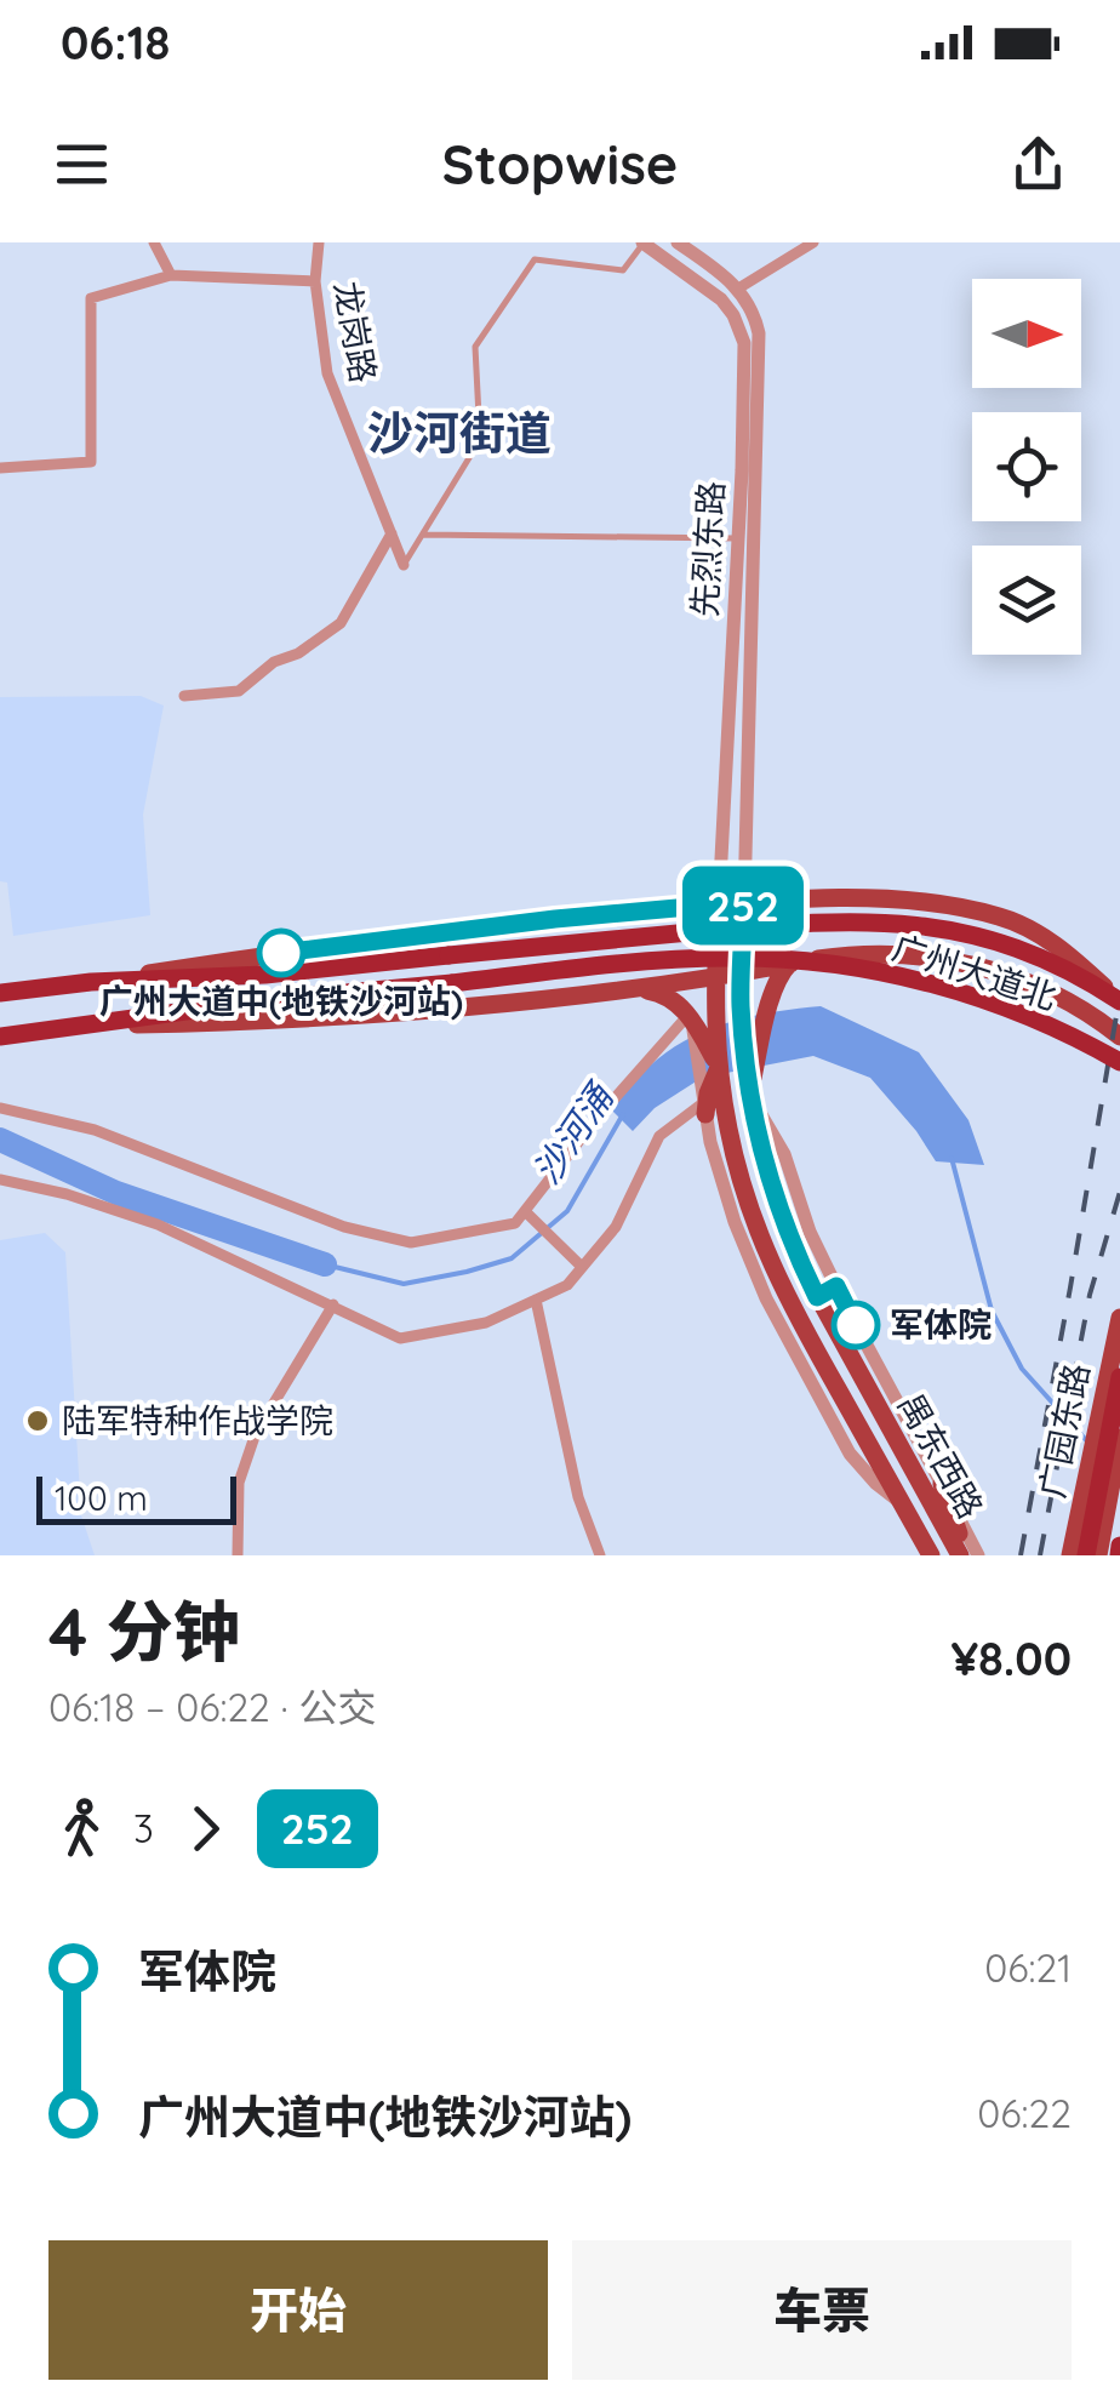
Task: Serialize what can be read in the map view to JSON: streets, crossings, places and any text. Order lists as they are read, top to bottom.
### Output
{
  "streets": {
    "highway": ["广州大道北"],
    "main road": ["广园东路", "禺东西路"],
    "street": ["龙岗路", "先烈东路"]
  },
  "crossings": [
    ["先烈东路", "广州大道北"],
    ["先烈东路", "禺东西路"],
    ["广州大道北", "禺东西路"]
  ],
  "districts": ["沙河街道"],
  "water": ["沙河涌"],
  "places": ["广州大道中(地铁沙河站)", "军体院", "陆军特种作战学院"],
  "lines": ["bus line 252"],
  "scale_bar": "100 m",
  "north": "right",
  "page": {
    "status": "06:18",
    "header": "Stopwise",
    "on_map": "252",
    "scale": "100 m",
    "heading": ["4 分钟", "06:18 – 06:22 · 公交", "¥8.00"],
    "legs": ["3", "252"],
    "list": [
      {
        "name": "军体院",
        "value": "06:21"
      },
      {
        "name": "广州大道中(地铁沙河站)",
        "value": "06:22"
      }
    ],
    "buttons": ["开始", "车票"]
  }
}
